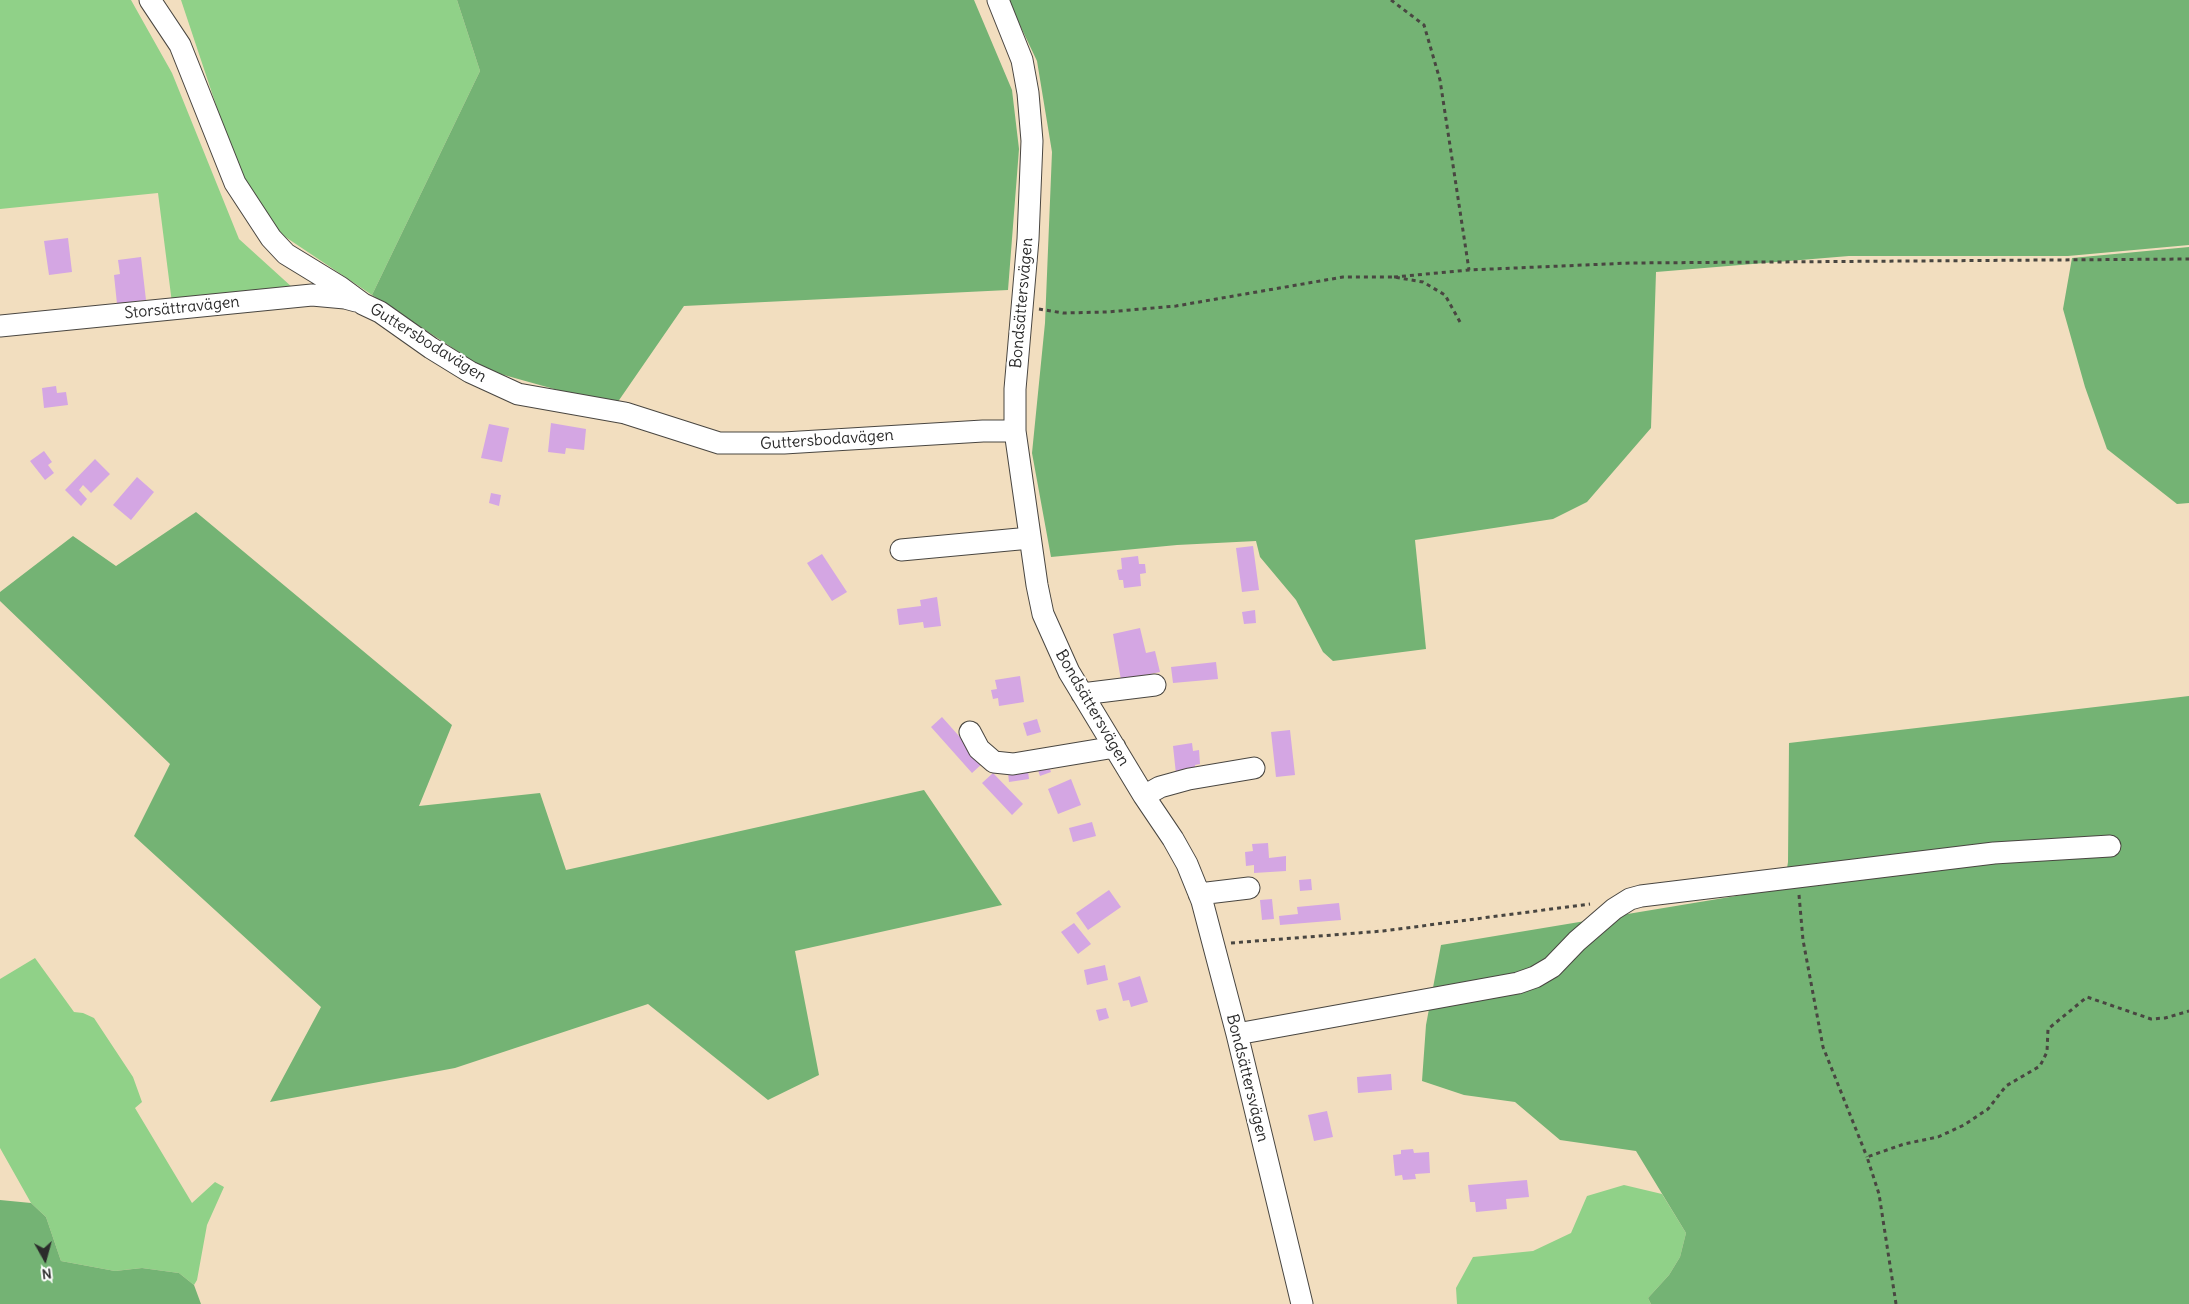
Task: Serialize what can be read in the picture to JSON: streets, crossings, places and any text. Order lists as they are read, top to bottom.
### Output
{
  "streets": {
    "street": ["Bondsättersvägen", "Storsättravägen", "Guttersbodavägen"]
  },
  "crossings": [
    ["Bondsättersvägen", "Guttersbodavägen"],
    ["Storsättravägen", "Guttersbodavägen"]
  ],
  "north": "bottom"
}
